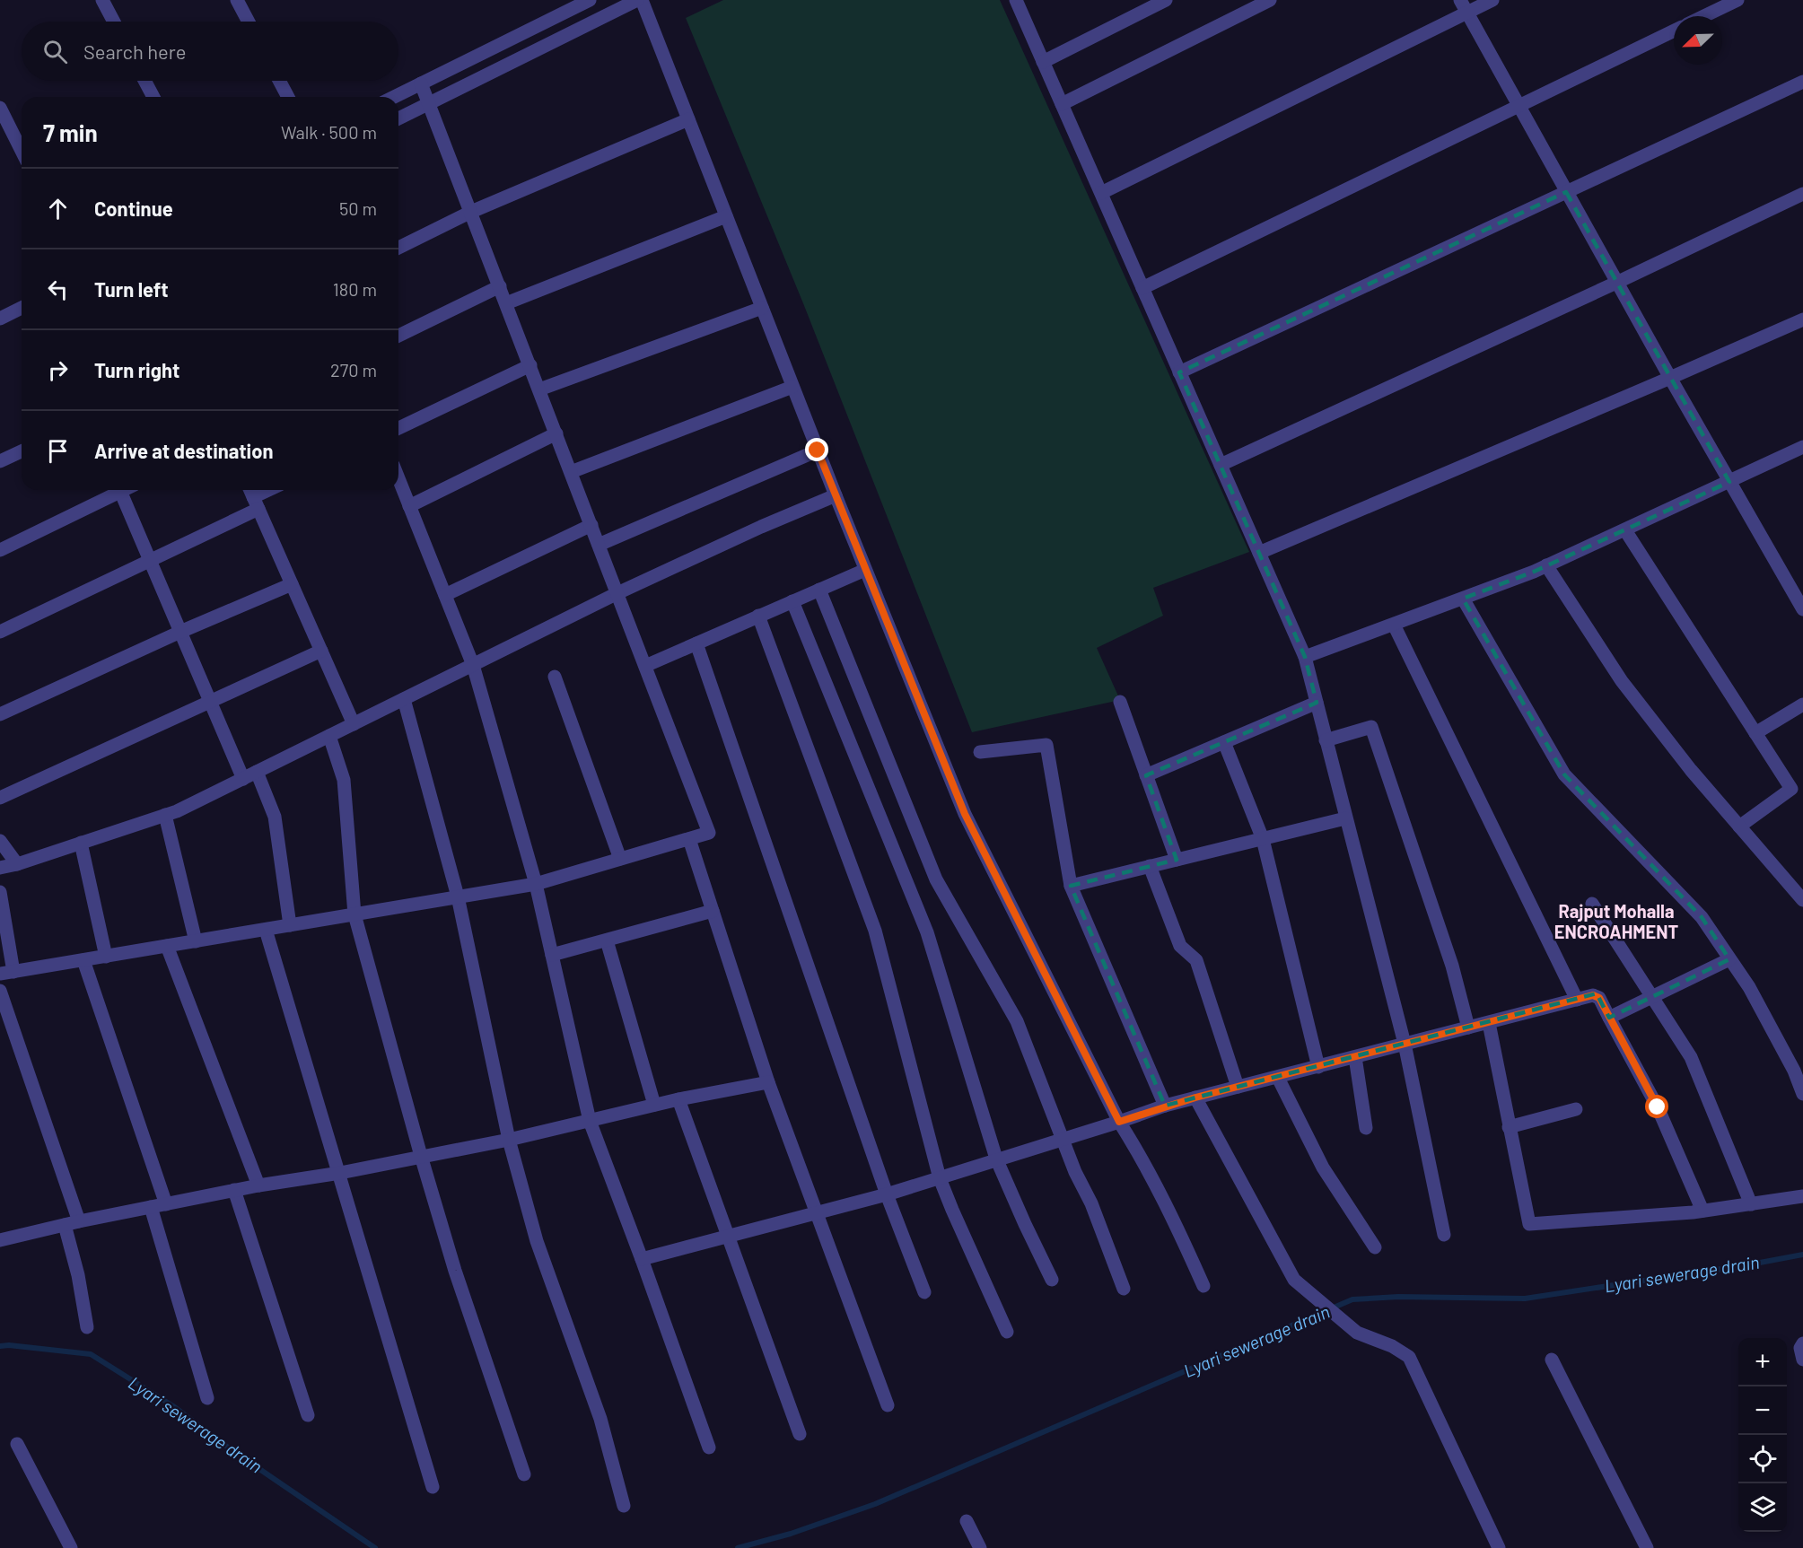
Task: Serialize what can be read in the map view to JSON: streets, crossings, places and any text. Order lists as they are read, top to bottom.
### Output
{
  "districts": ["Rajput Mohalla ENCROAHMENT"],
  "water": ["Lyari sewerage drain"],
  "north": "bottom left",
  "page": {
    "search": "Search here",
    "heading": ["7 min", "Walk · 500 m"],
    "list": [
      ["Continue", "50 m"],
      ["Turn left", "180 m"],
      ["Turn right", "270 m"],
      "Arrive at destination"
    ],
    "map_buttons": ["+", "−"]
  }
}
